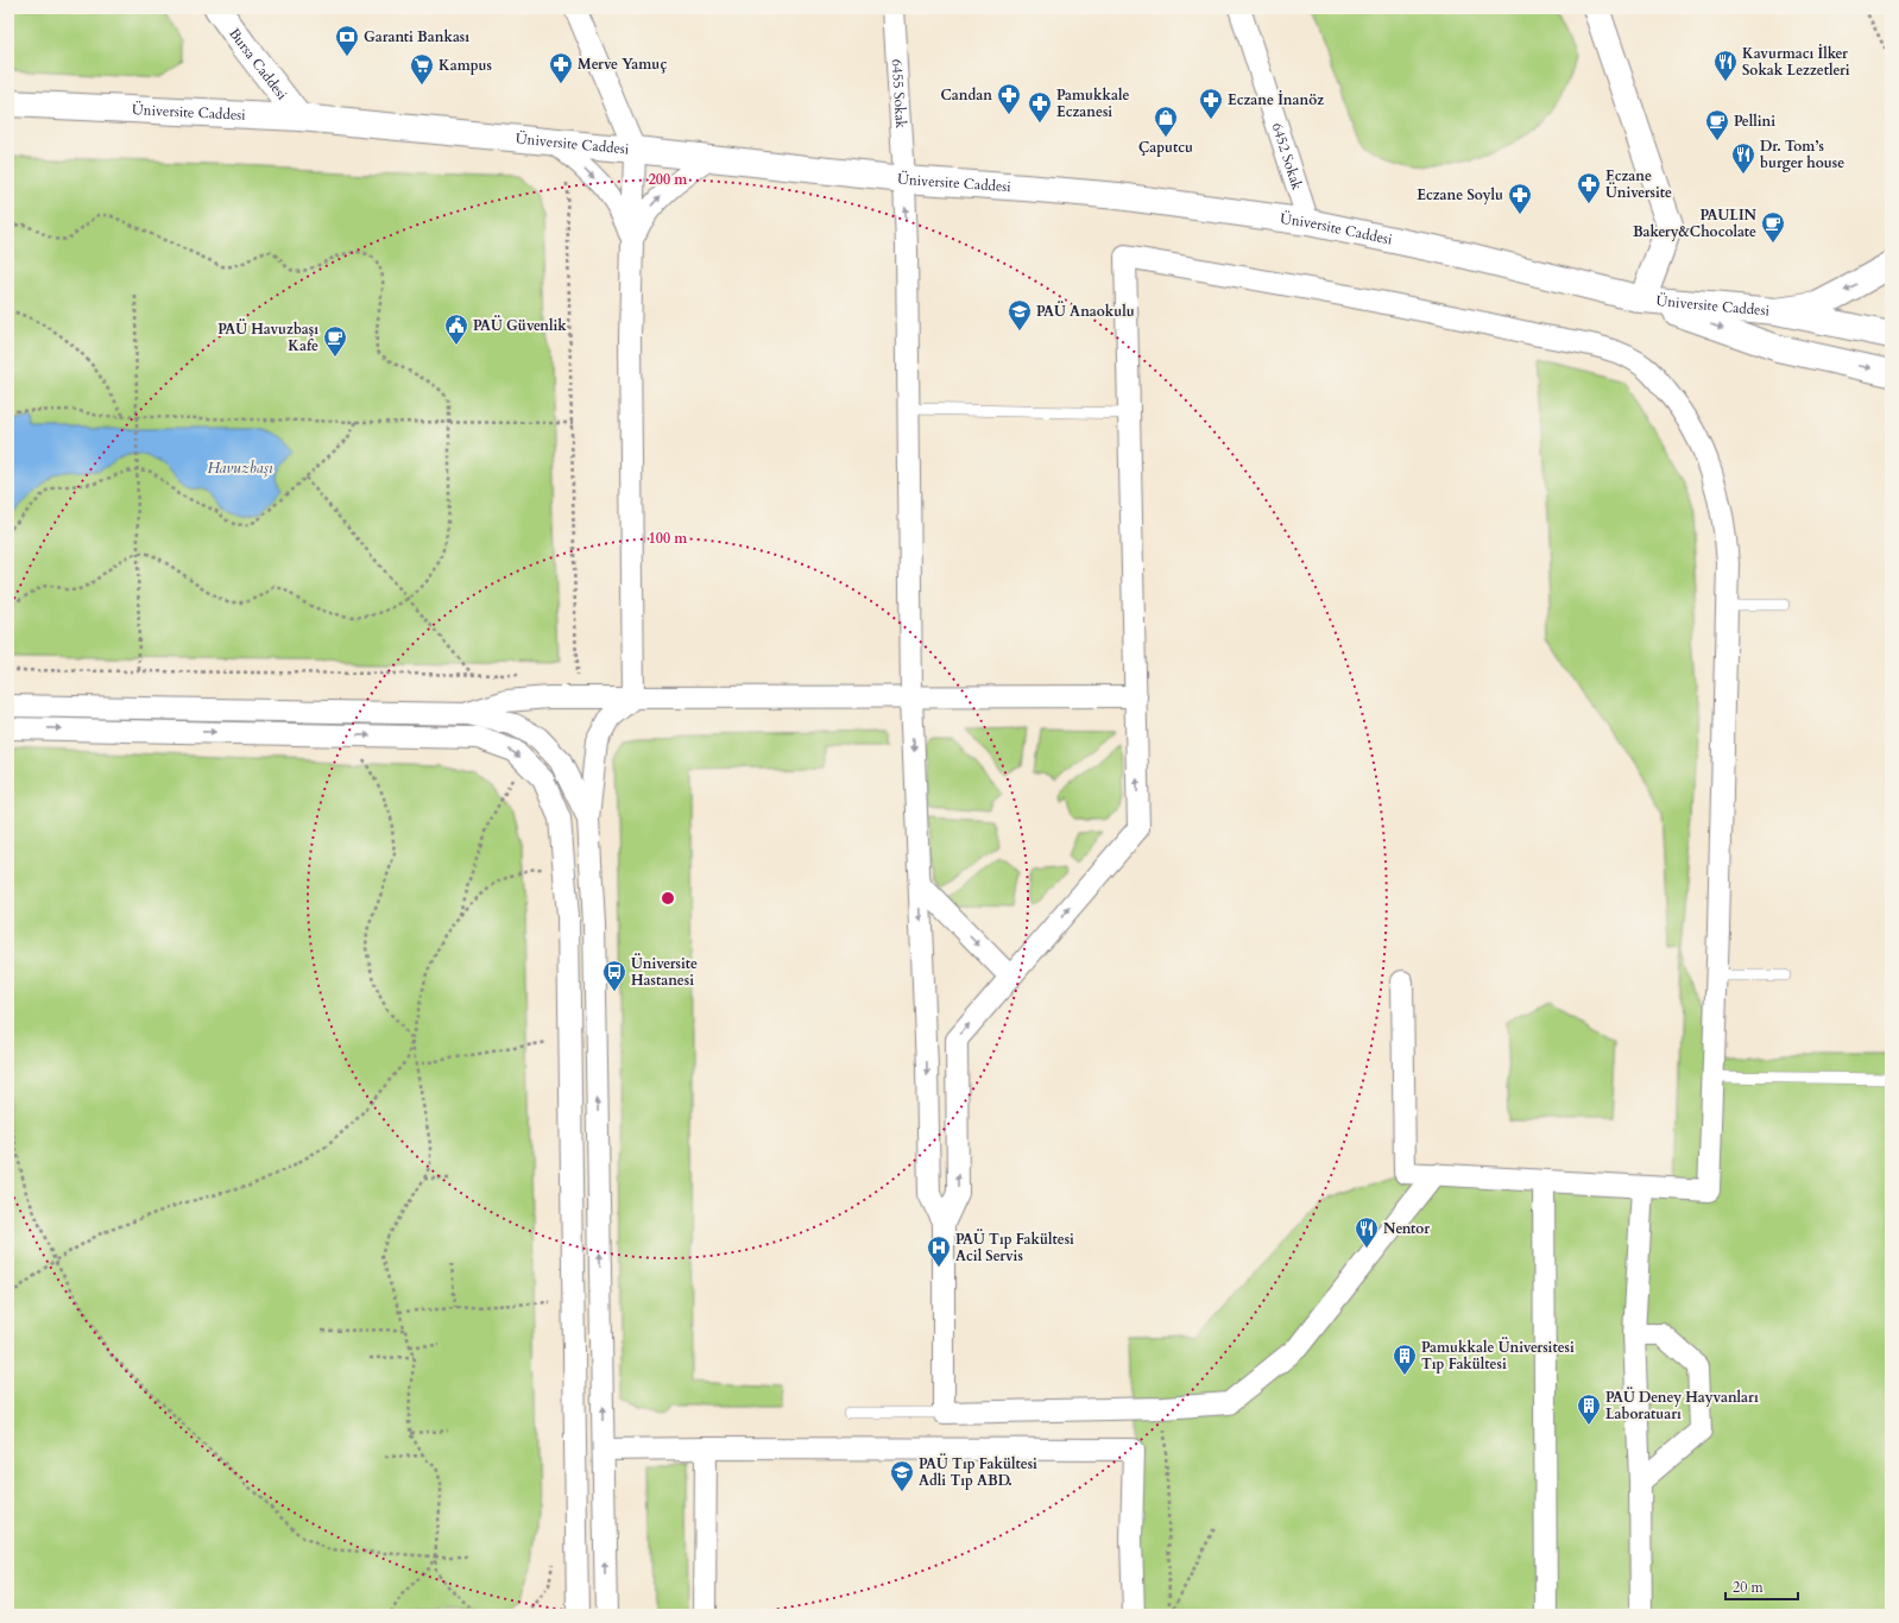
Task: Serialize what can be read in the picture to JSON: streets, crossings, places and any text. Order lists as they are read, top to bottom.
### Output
{
  "streets": {
    "main road": ["Bursa Caddesi", "Üniversite Caddesi"],
    "street": ["6455 Sokak", "6452 Sokak"]
  },
  "crossings": [
    ["Bursa Caddesi", "Üniversite Caddesi"],
    ["6455 Sokak", "Üniversite Caddesi"],
    ["Üniversite Caddesi", "6452 Sokak"]
  ],
  "water": ["Havuzbaşı"],
  "places": {
    "bank": ["Garanti Bankası"],
    "restaurant": ["Kavurmacı İlker Sokak Lezzetleri", "Dr. Tom’s burger house", "Nentor"],
    "pharmacy": [
      "Merve Yamuç",
      "Candan",
      "Eczane İnanöz",
      "Pamukkale Eczanesi",
      "Eczane Üniversite",
      "Eczane Soylu"
    ],
    "supermarket": ["Kampus"],
    "shop": ["Çaputcu"],
    "cafe": ["Pellini", "PAULIN Bakery&Chocolate", "PAÜ Havuzbaşı Kafe"],
    "school or university": ["PAÜ Anaokulu", "PAÜ Tıp Fakültesi Adli Tıp ABD."],
    "public building": ["PAÜ Güvenlik"],
    "bus stop": ["Üniversite Hastanesi"],
    "hospital": ["PAÜ Tıp Fakültesi Acil Servis"],
    "building": ["Pamukkale Üniversitesi Tıp Fakültesi", "PAÜ Deney Hayvanları Laboratuarı"]
  },
  "scale_bar": "20 m",
  "rings": ["200 m", "100 m"]
}
